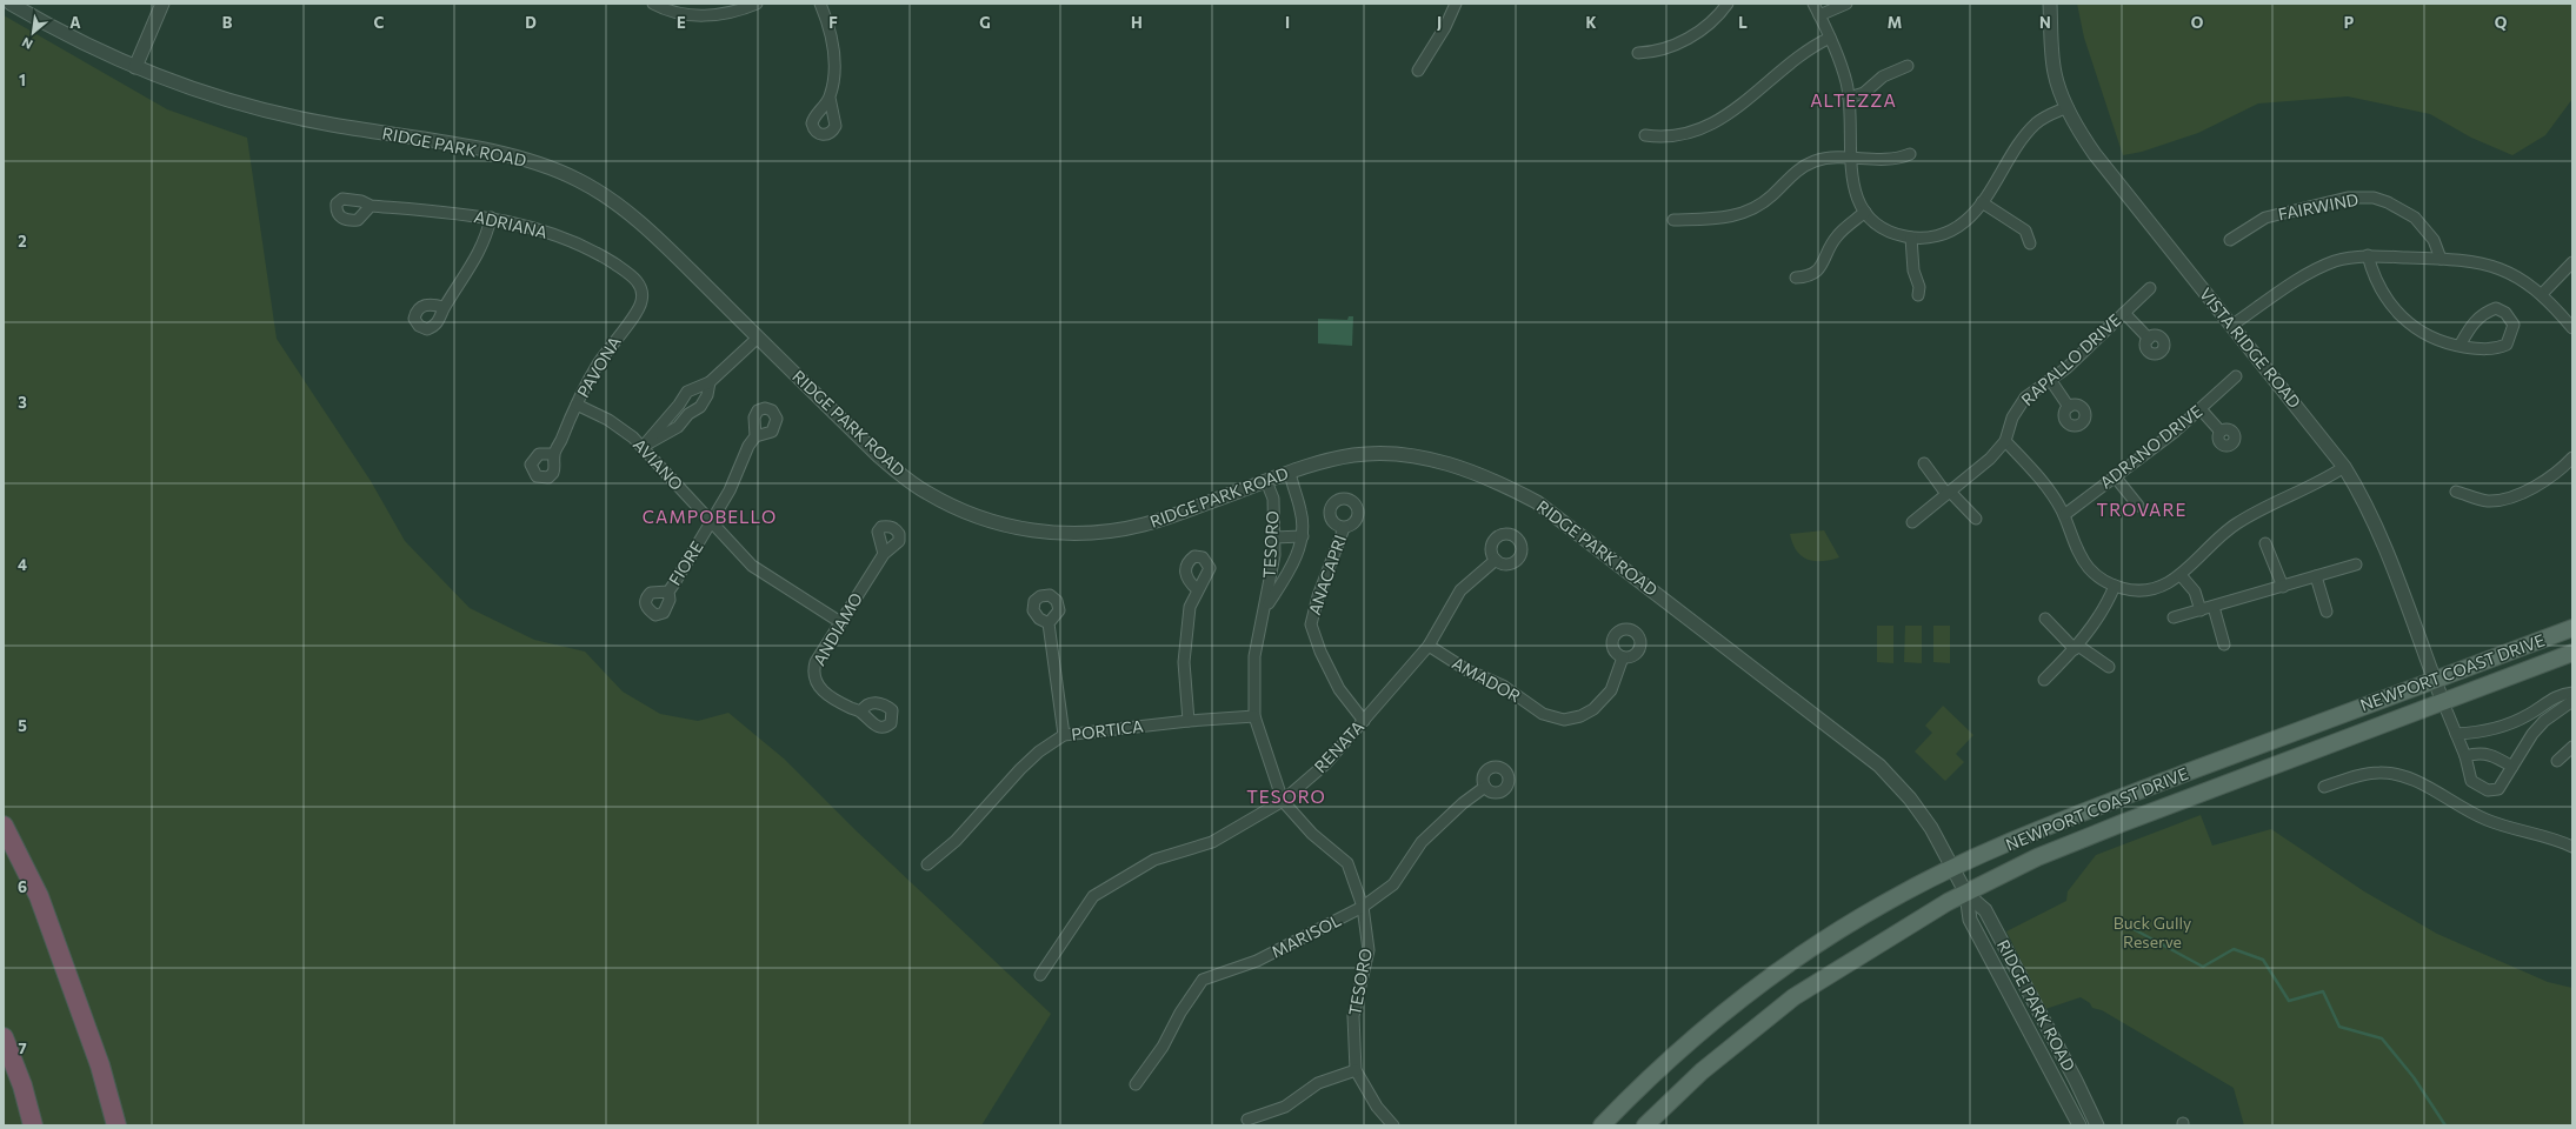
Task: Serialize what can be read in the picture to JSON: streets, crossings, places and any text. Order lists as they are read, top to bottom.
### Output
{
  "streets": {
    "main road": ["NEWPORT COAST DRIVE"],
    "street": [
      "RIDGE PARK ROAD",
      "FAIRWIND",
      "ADRIANA",
      "VISTA RIDGE ROAD",
      "RAPALLO DRIVE",
      "PAVONA",
      "ADRANO DRIVE",
      "AVIANO",
      "TESORO",
      "FIORE",
      "ANACAPRI",
      "ANDIAMO",
      "AMADOR",
      "PORTICA",
      "RENATA",
      "MARISOL"
    ]
  },
  "crossings": [
    ["RIDGE PARK ROAD", "TESORO"],
    ["RIDGE PARK ROAD", "NEWPORT COAST DRIVE"],
    ["ADRIANA", "PAVONA"],
    ["VISTA RIDGE ROAD", "NEWPORT COAST DRIVE"],
    ["PAVONA", "AVIANO"],
    ["AVIANO", "FIORE"],
    ["AVIANO", "ANDIAMO"],
    ["TESORO", "PORTICA"],
    ["TESORO", "RENATA"],
    ["TESORO", "MARISOL"],
    ["ANACAPRI", "RENATA"],
    ["AMADOR", "RENATA"]
  ],
  "districts": [
    "ALTEZZA",
    "TROVARE",
    "CAMPOBELLO",
    "TESORO"
  ],
  "parks": ["Buck Gully Reserve"],
  "north": "bottom left",
  "grid": {
    "columns": [
      "A",
      "B",
      "C",
      "D",
      "E",
      "F",
      "G",
      "H",
      "I",
      "J",
      "K",
      "L",
      "M",
      "N",
      "O",
      "P",
      "Q"
    ],
    "rows": [
      "1",
      "2",
      "3",
      "4",
      "5",
      "6",
      "7"
    ]
  }
}
